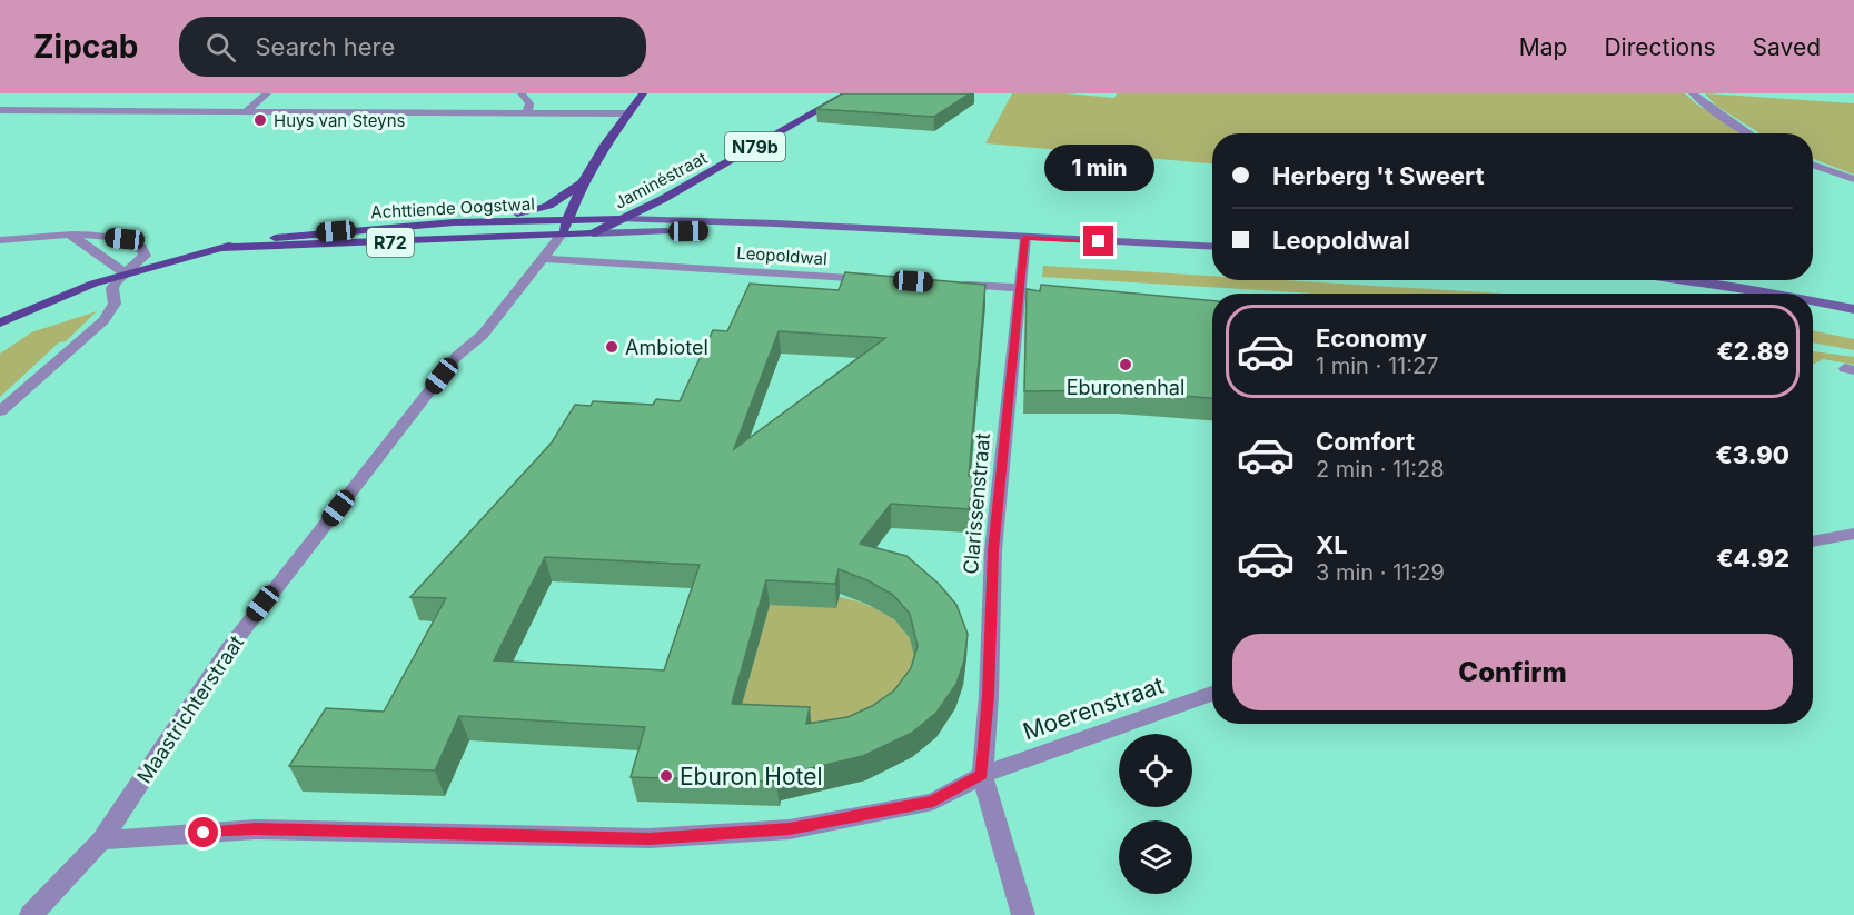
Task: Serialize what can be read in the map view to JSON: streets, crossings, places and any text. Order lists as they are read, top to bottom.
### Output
{
  "streets": {
    "main road": [
      "N79b",
      "Jaminéstraat",
      "Achttiende Oogstwal",
      "R72",
      "Leopoldwal",
      "Maastrichterstraat"
    ],
    "street": ["Clarissenstraat", "Moerenstraat"]
  },
  "crossings": [
    ["Jaminéstraat", "Leopoldwal"],
    ["Achttiende Oogstwal", "R72"],
    ["Achttiende Oogstwal", "Leopoldwal"],
    ["Achttiende Oogstwal", "Maastrichterstraat"],
    ["Leopoldwal", "Clarissenstraat"],
    ["Leopoldwal", "Maastrichterstraat"],
    ["Clarissenstraat", "Moerenstraat"],
    ["Moerenstraat", "Maastrichterstraat"]
  ],
  "places": [
    "Huys van Steyns",
    "Ambiotel",
    "Eburonenhal",
    "Eburon Hotel"
  ],
  "page": {
    "header": "Zipcab",
    "search": "Search here",
    "nav": ["Map", "Directions", "Saved"],
    "banner": ["Herberg 't Sweert", "Leopoldwal"],
    "bubble": "1 min",
    "list": [
      {
        "name": "Economy",
        "note": "1 min · 11:27",
        "value": "€2.89"
      },
      {
        "name": "Comfort",
        "note": "2 min · 11:28",
        "value": "€3.90"
      },
      {
        "name": "XL",
        "note": "3 min · 11:29",
        "value": "€4.92"
      }
    ],
    "buttons": "Confirm"
  }
}
